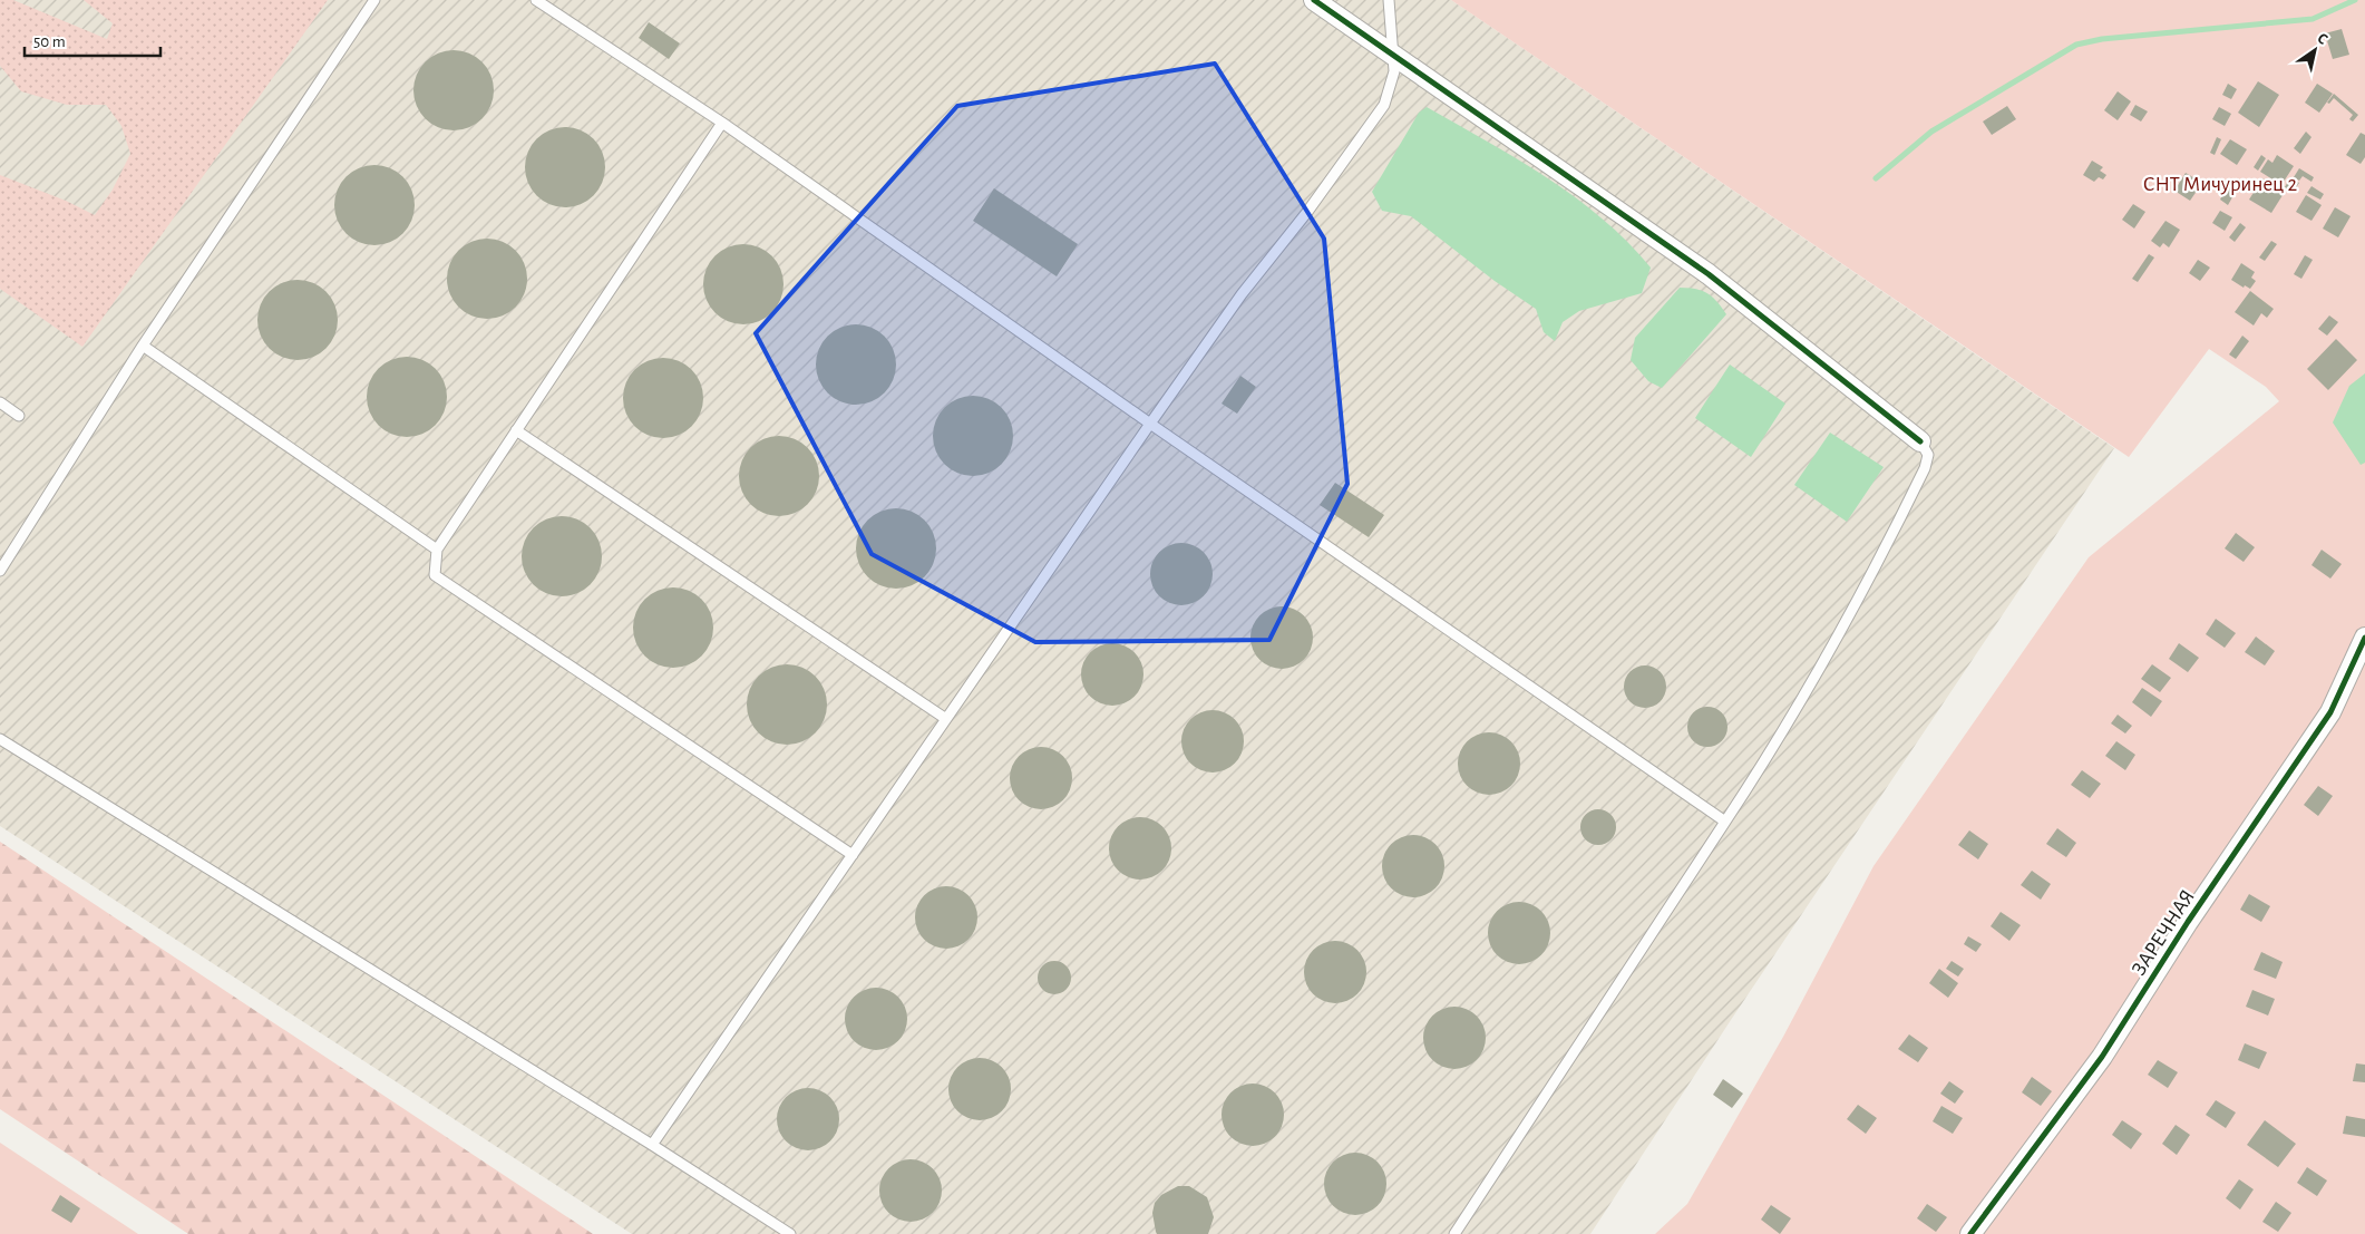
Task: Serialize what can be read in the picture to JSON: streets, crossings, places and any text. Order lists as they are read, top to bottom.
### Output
{
  "streets": {
    "street": ["ЗАРЕЧНАЯ"]
  },
  "parks": ["СНТ Мичуринец 2"],
  "scale_bar": "50 m",
  "north": "top right"
}
